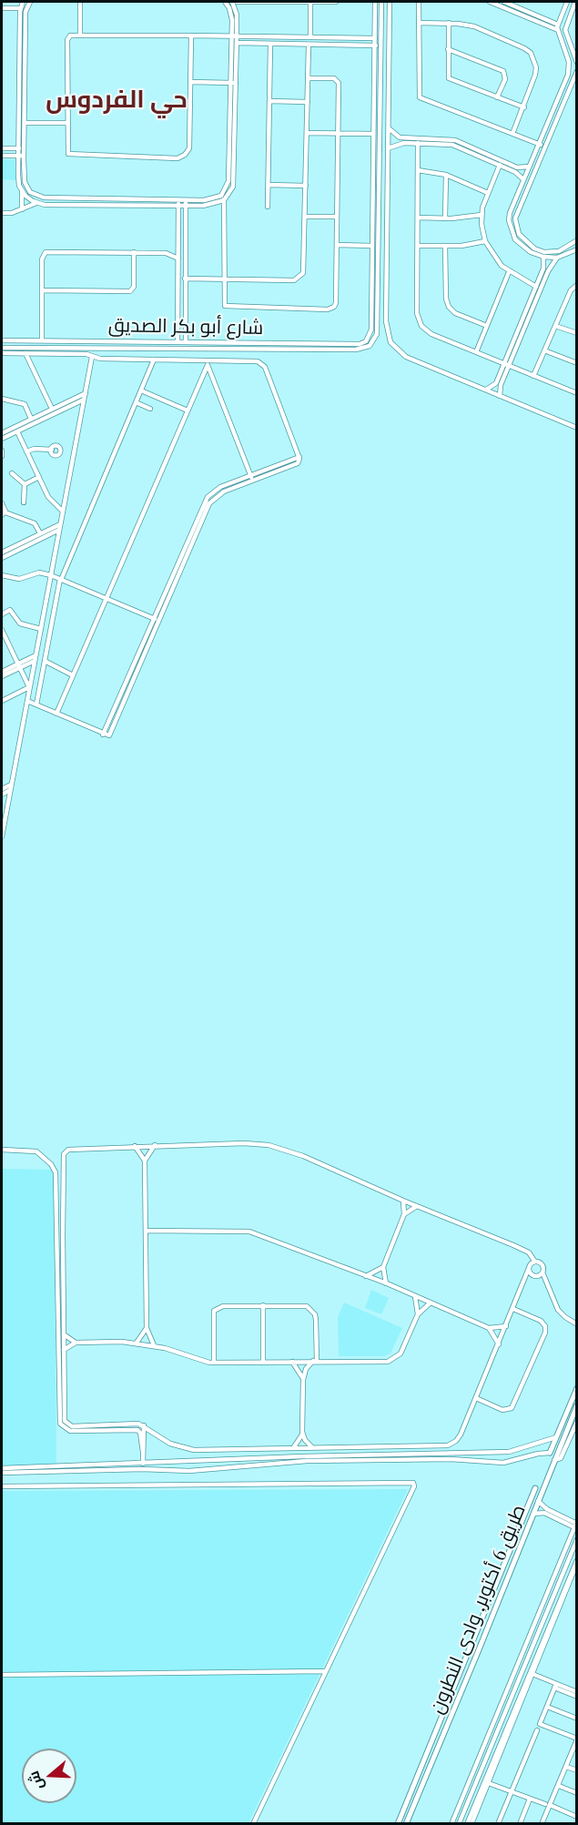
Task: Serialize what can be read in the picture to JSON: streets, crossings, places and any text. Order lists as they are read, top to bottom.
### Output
{
  "streets": {
    "street": ["شارع أبو بكر الصديق", "طريق 6 أكتوبر, وادى النطرون"]
  },
  "districts": ["حي الفردوس"],
  "north": "left"
}
